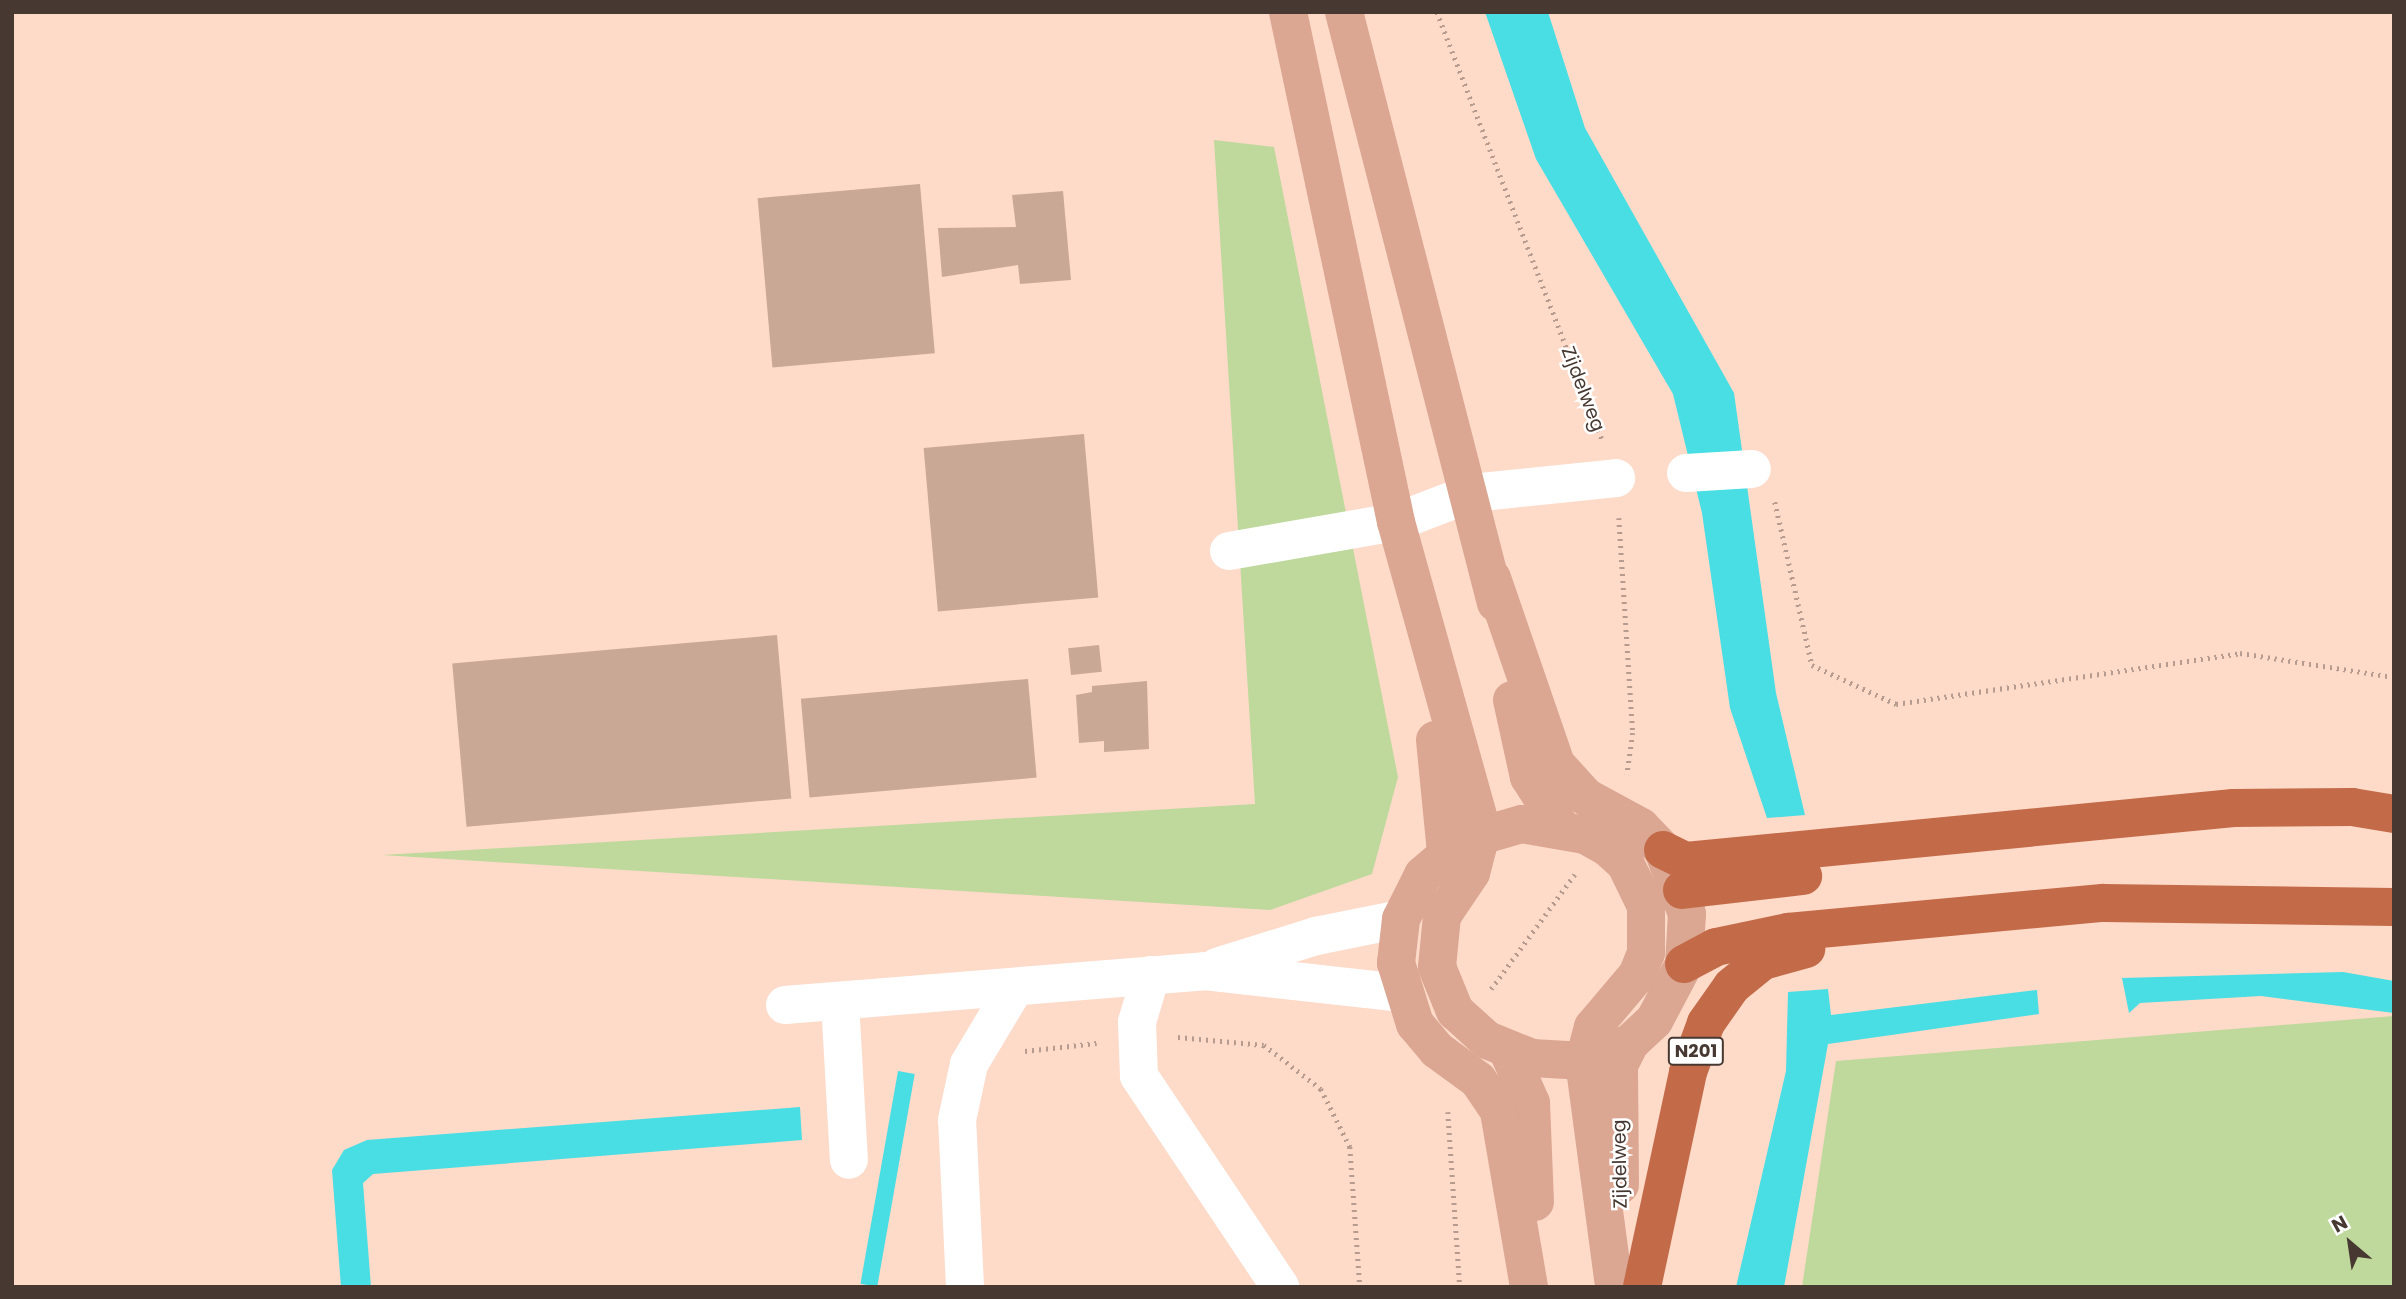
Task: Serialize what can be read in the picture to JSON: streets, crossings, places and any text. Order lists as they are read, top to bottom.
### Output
{
  "streets": {
    "highway": ["N201"],
    "main road": ["Zijdelweg"]
  },
  "north": "top left"
}
